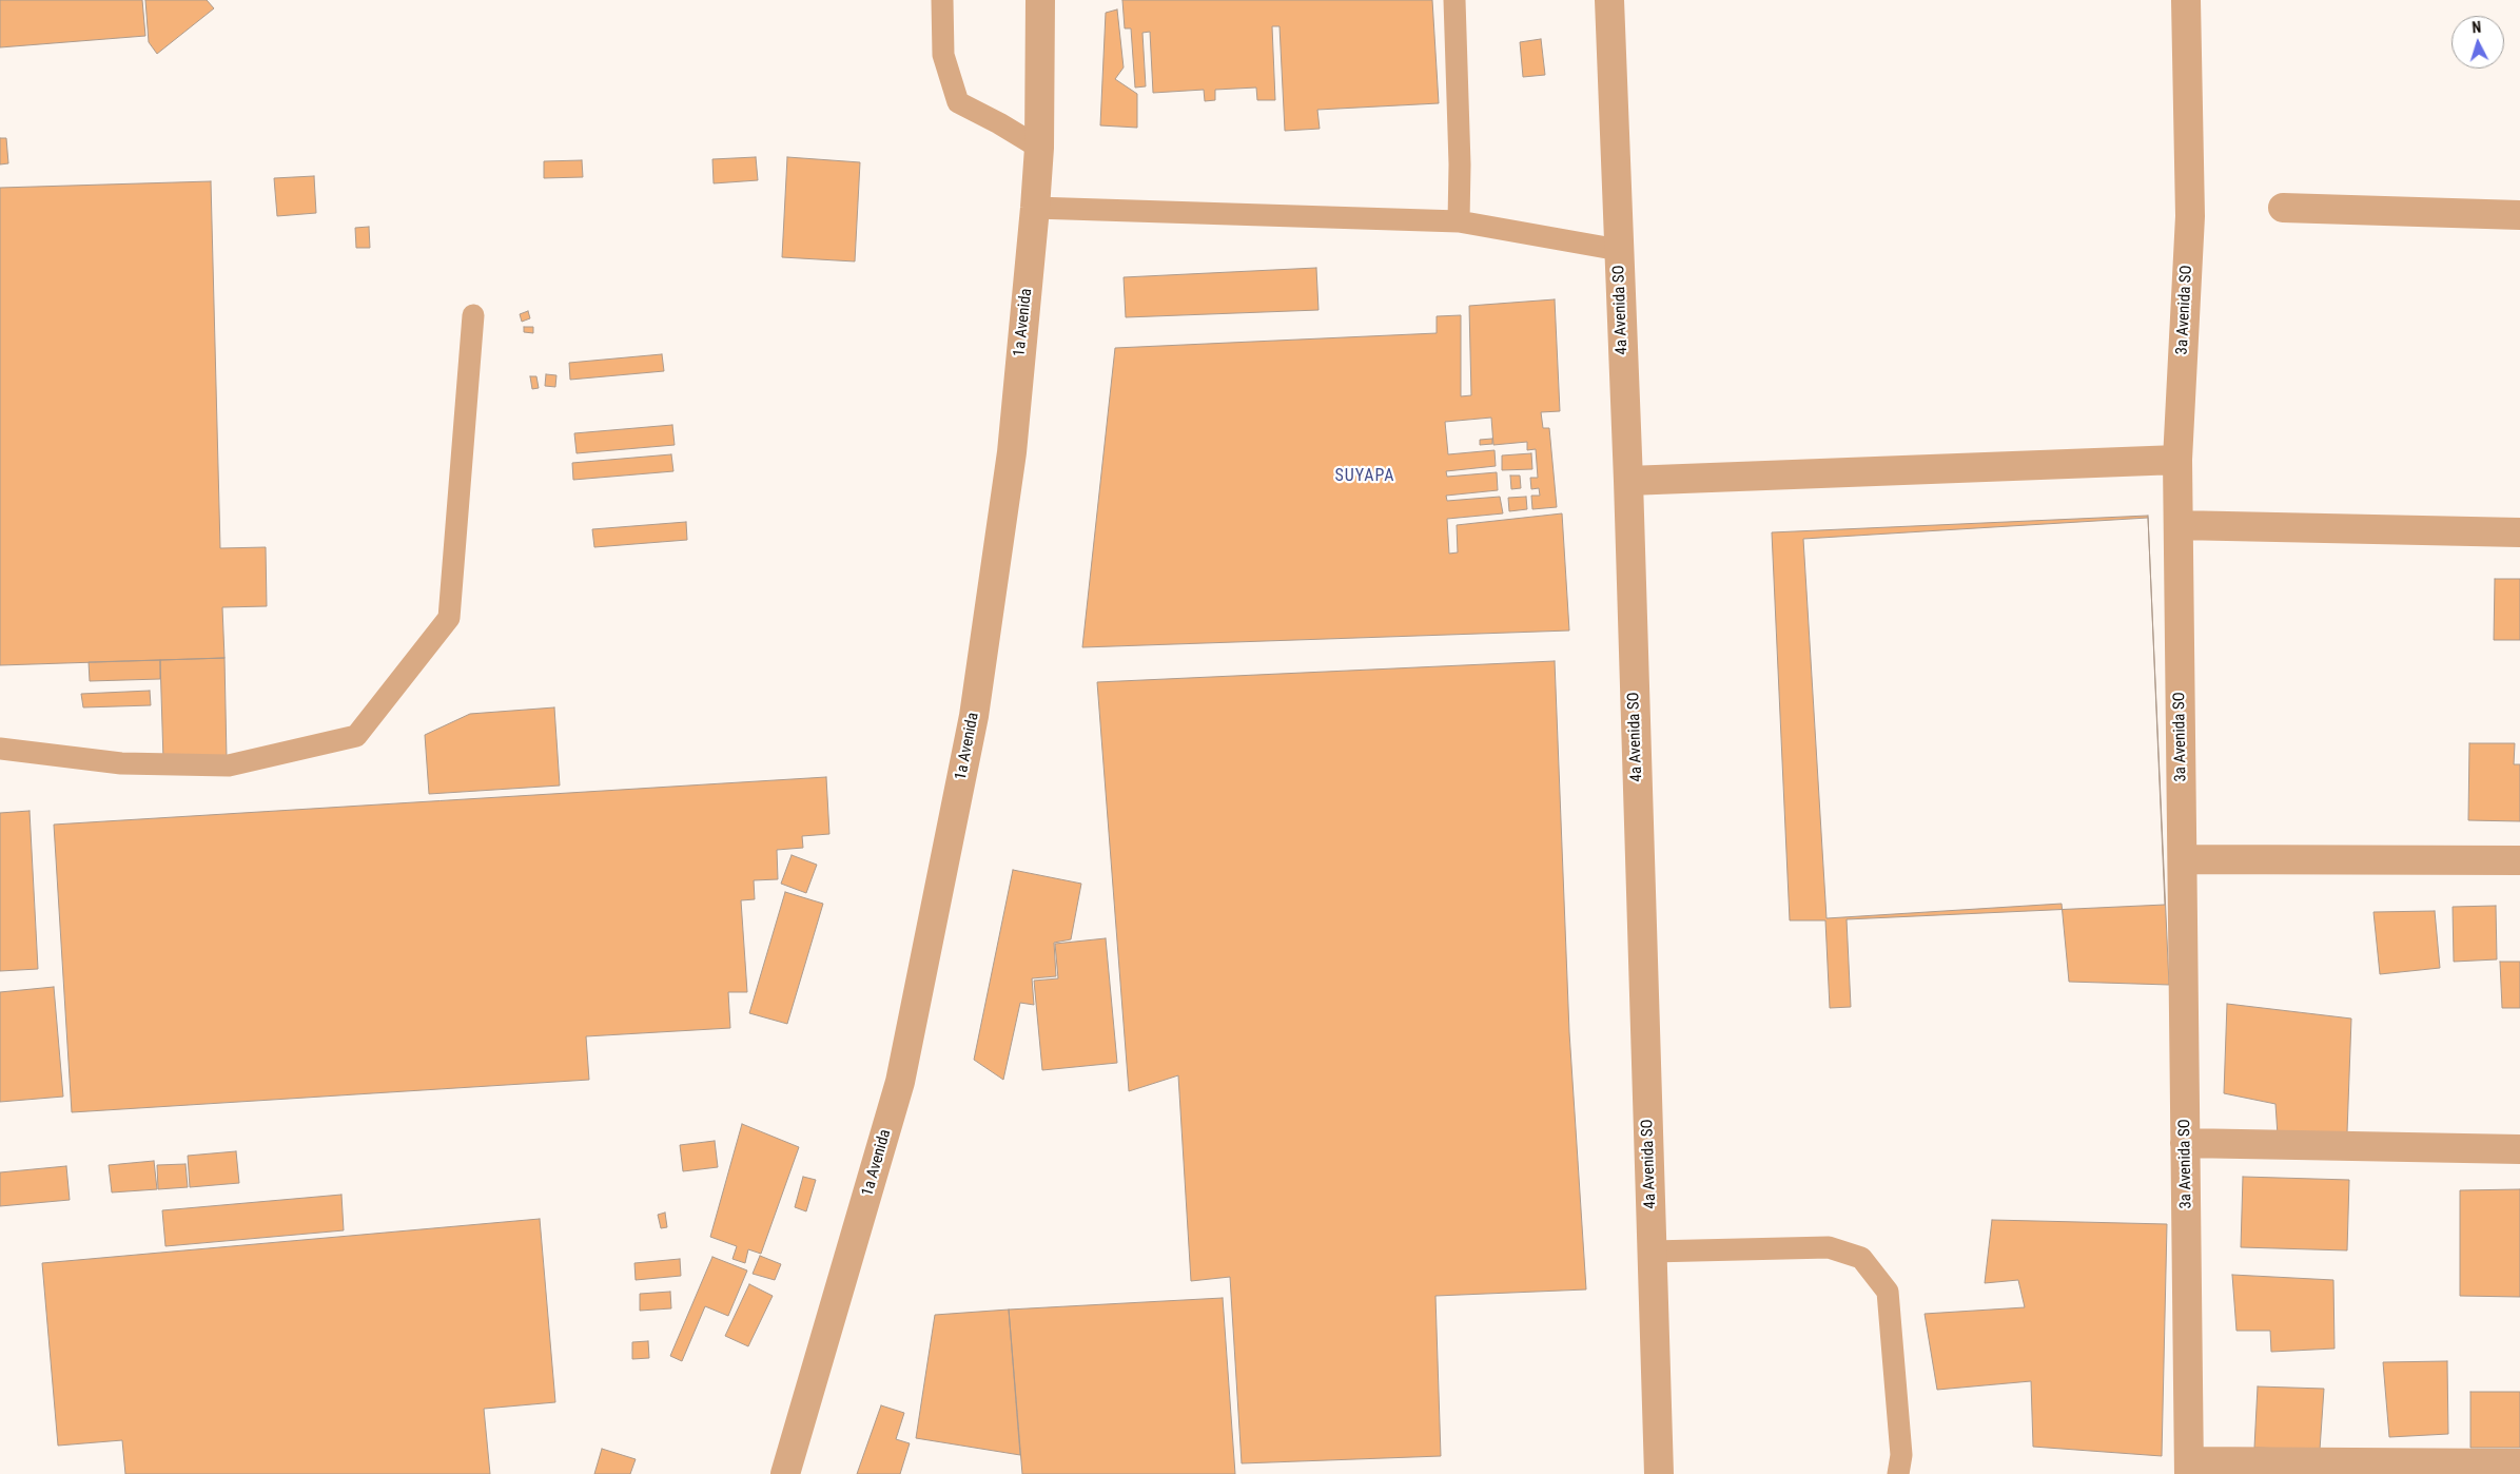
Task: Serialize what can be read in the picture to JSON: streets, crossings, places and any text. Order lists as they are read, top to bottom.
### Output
{
  "streets": {
    "street": ["4a Avenida SO", "3a Avenida SO", "1a Avenida"]
  },
  "districts": ["SUYAPA"],
  "north": "top"
}
